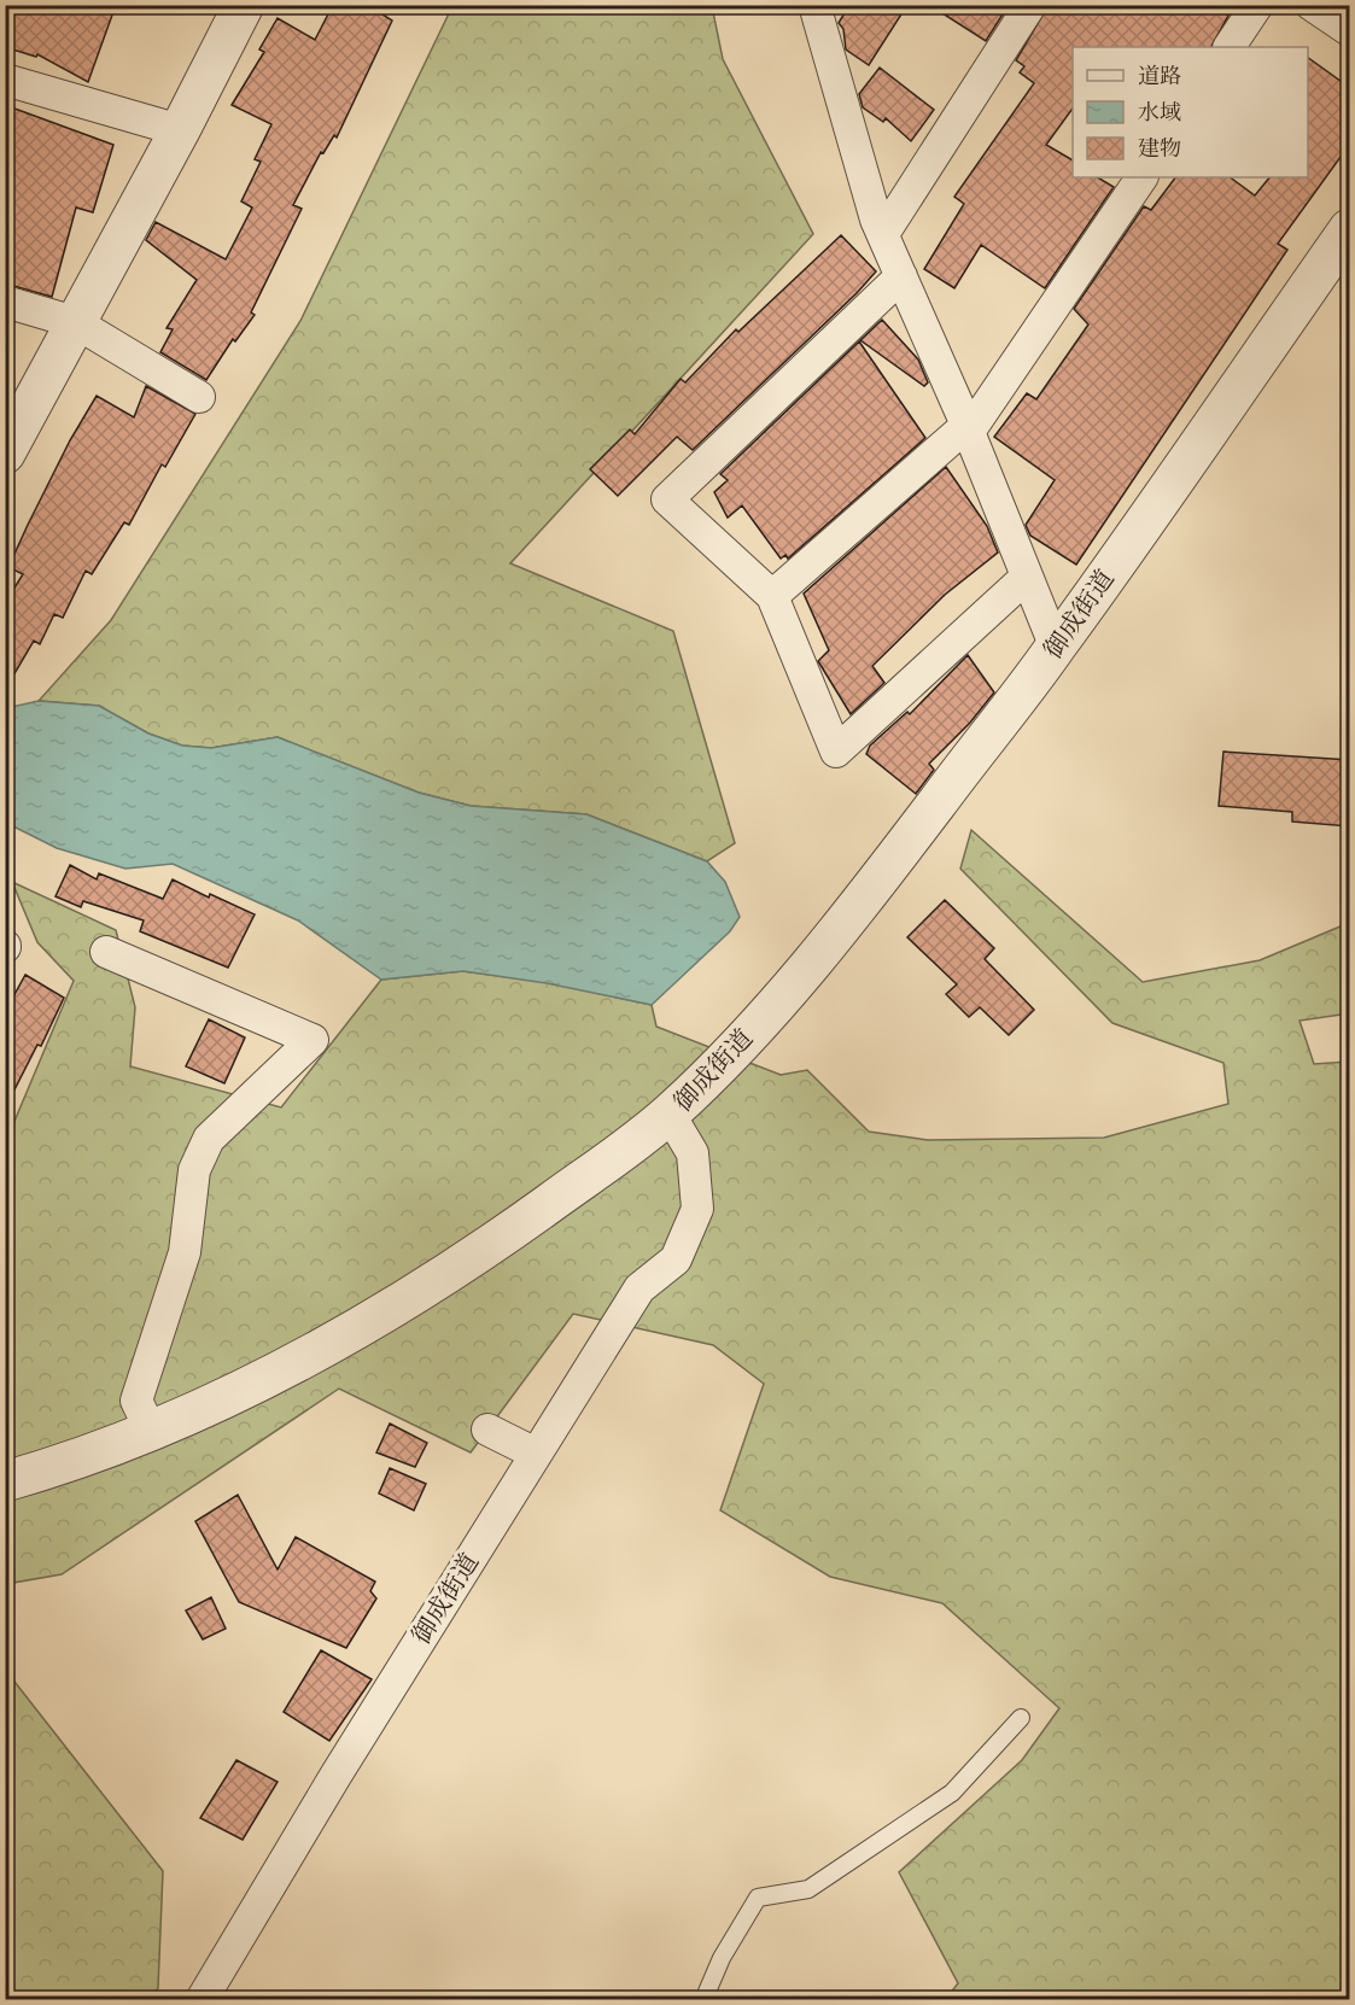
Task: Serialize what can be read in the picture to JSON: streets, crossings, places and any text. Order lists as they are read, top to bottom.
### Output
{
  "streets": {
    "street": ["御成街道"]
  },
  "legend": ["道路", "水域", "建物"]
}
